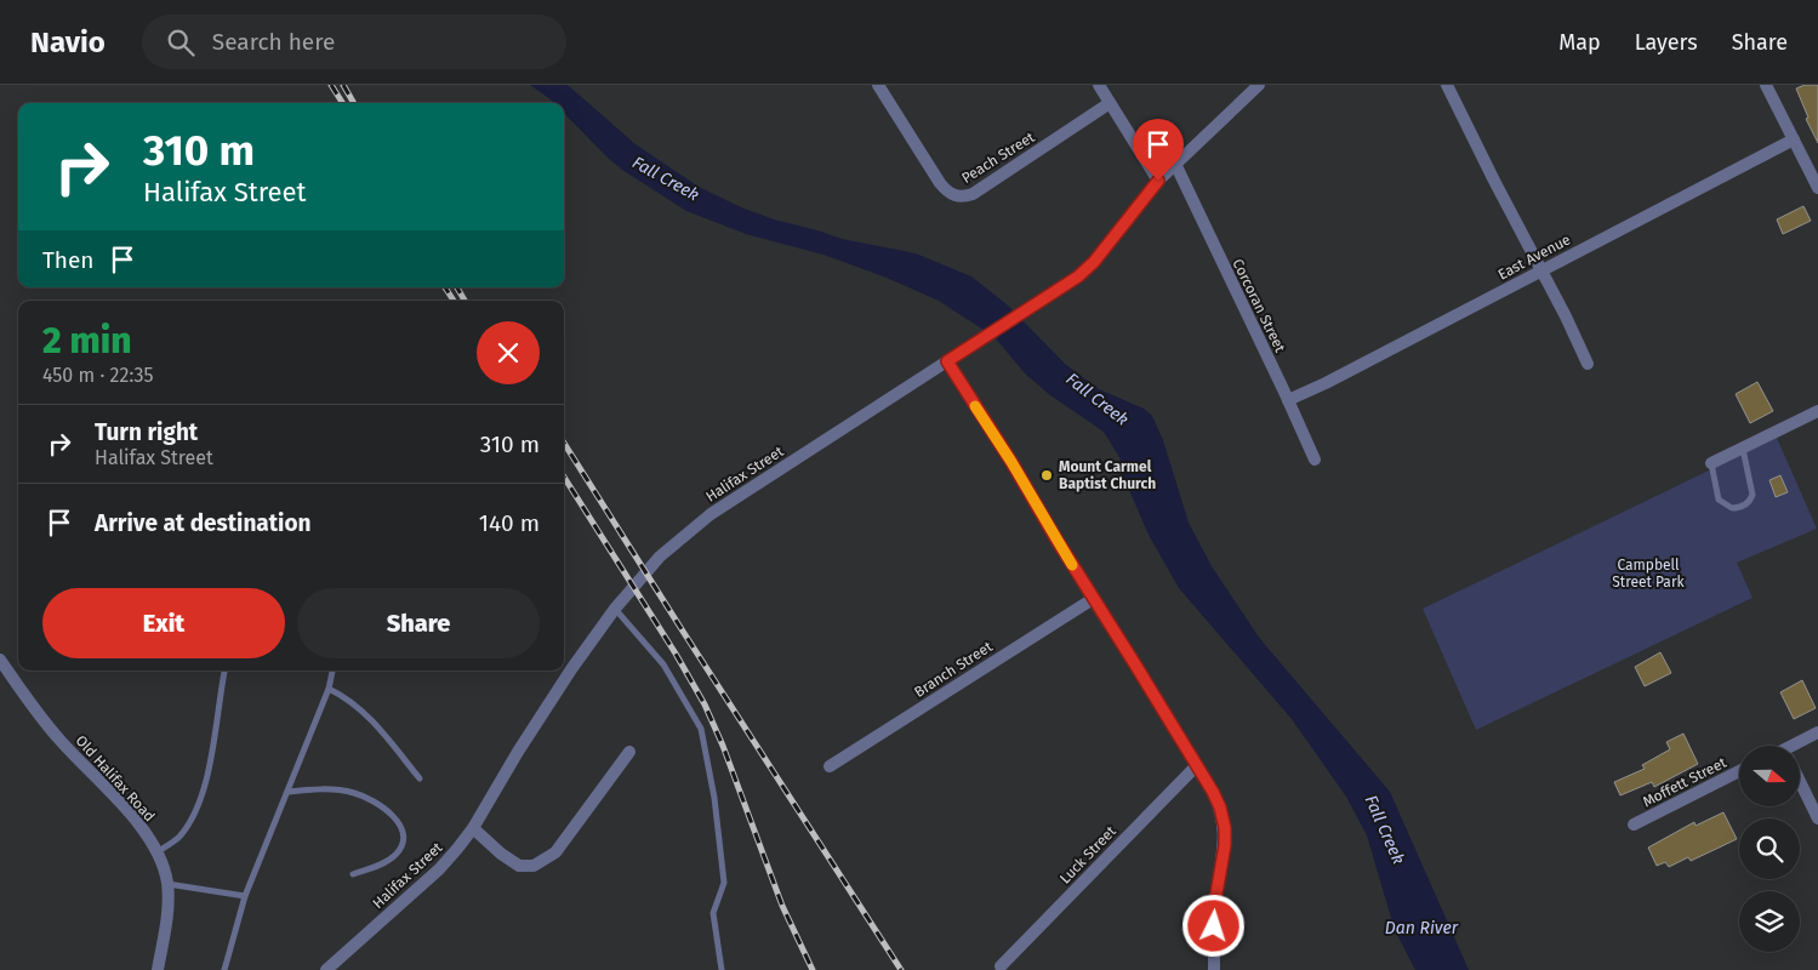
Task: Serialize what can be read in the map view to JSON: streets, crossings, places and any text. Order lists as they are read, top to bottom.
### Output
{
  "streets": {
    "street": [
      "Peach Street",
      "East Avenue",
      "Corcoran Street",
      "Halifax Street",
      "Branch Street",
      "Old Halifax Road",
      "Moffett Street",
      "Luck Street"
    ]
  },
  "crossings": [
    ["East Avenue", "Corcoran Street"],
    ["Corcoran Street", "Halifax Street"]
  ],
  "water": ["Fall Creek", "Dan River"],
  "parks": ["Campbell Street Park"],
  "places": ["Mount Carmel Baptist Church"],
  "north": "right",
  "page": {
    "header": "Navio",
    "search": "Search here",
    "nav": ["Map", "Layers", "Share"],
    "turn": ["310 m", "Halifax Street"],
    "then": "Then",
    "heading": ["2 min", "450 m · 22:35"],
    "list": [
      {
        "name": "Turn right",
        "note": "Halifax Street",
        "value": "310 m"
      },
      {
        "name": "Arrive at destination",
        "value": "140 m"
      }
    ],
    "buttons": ["Exit", "Share"]
  }
}
